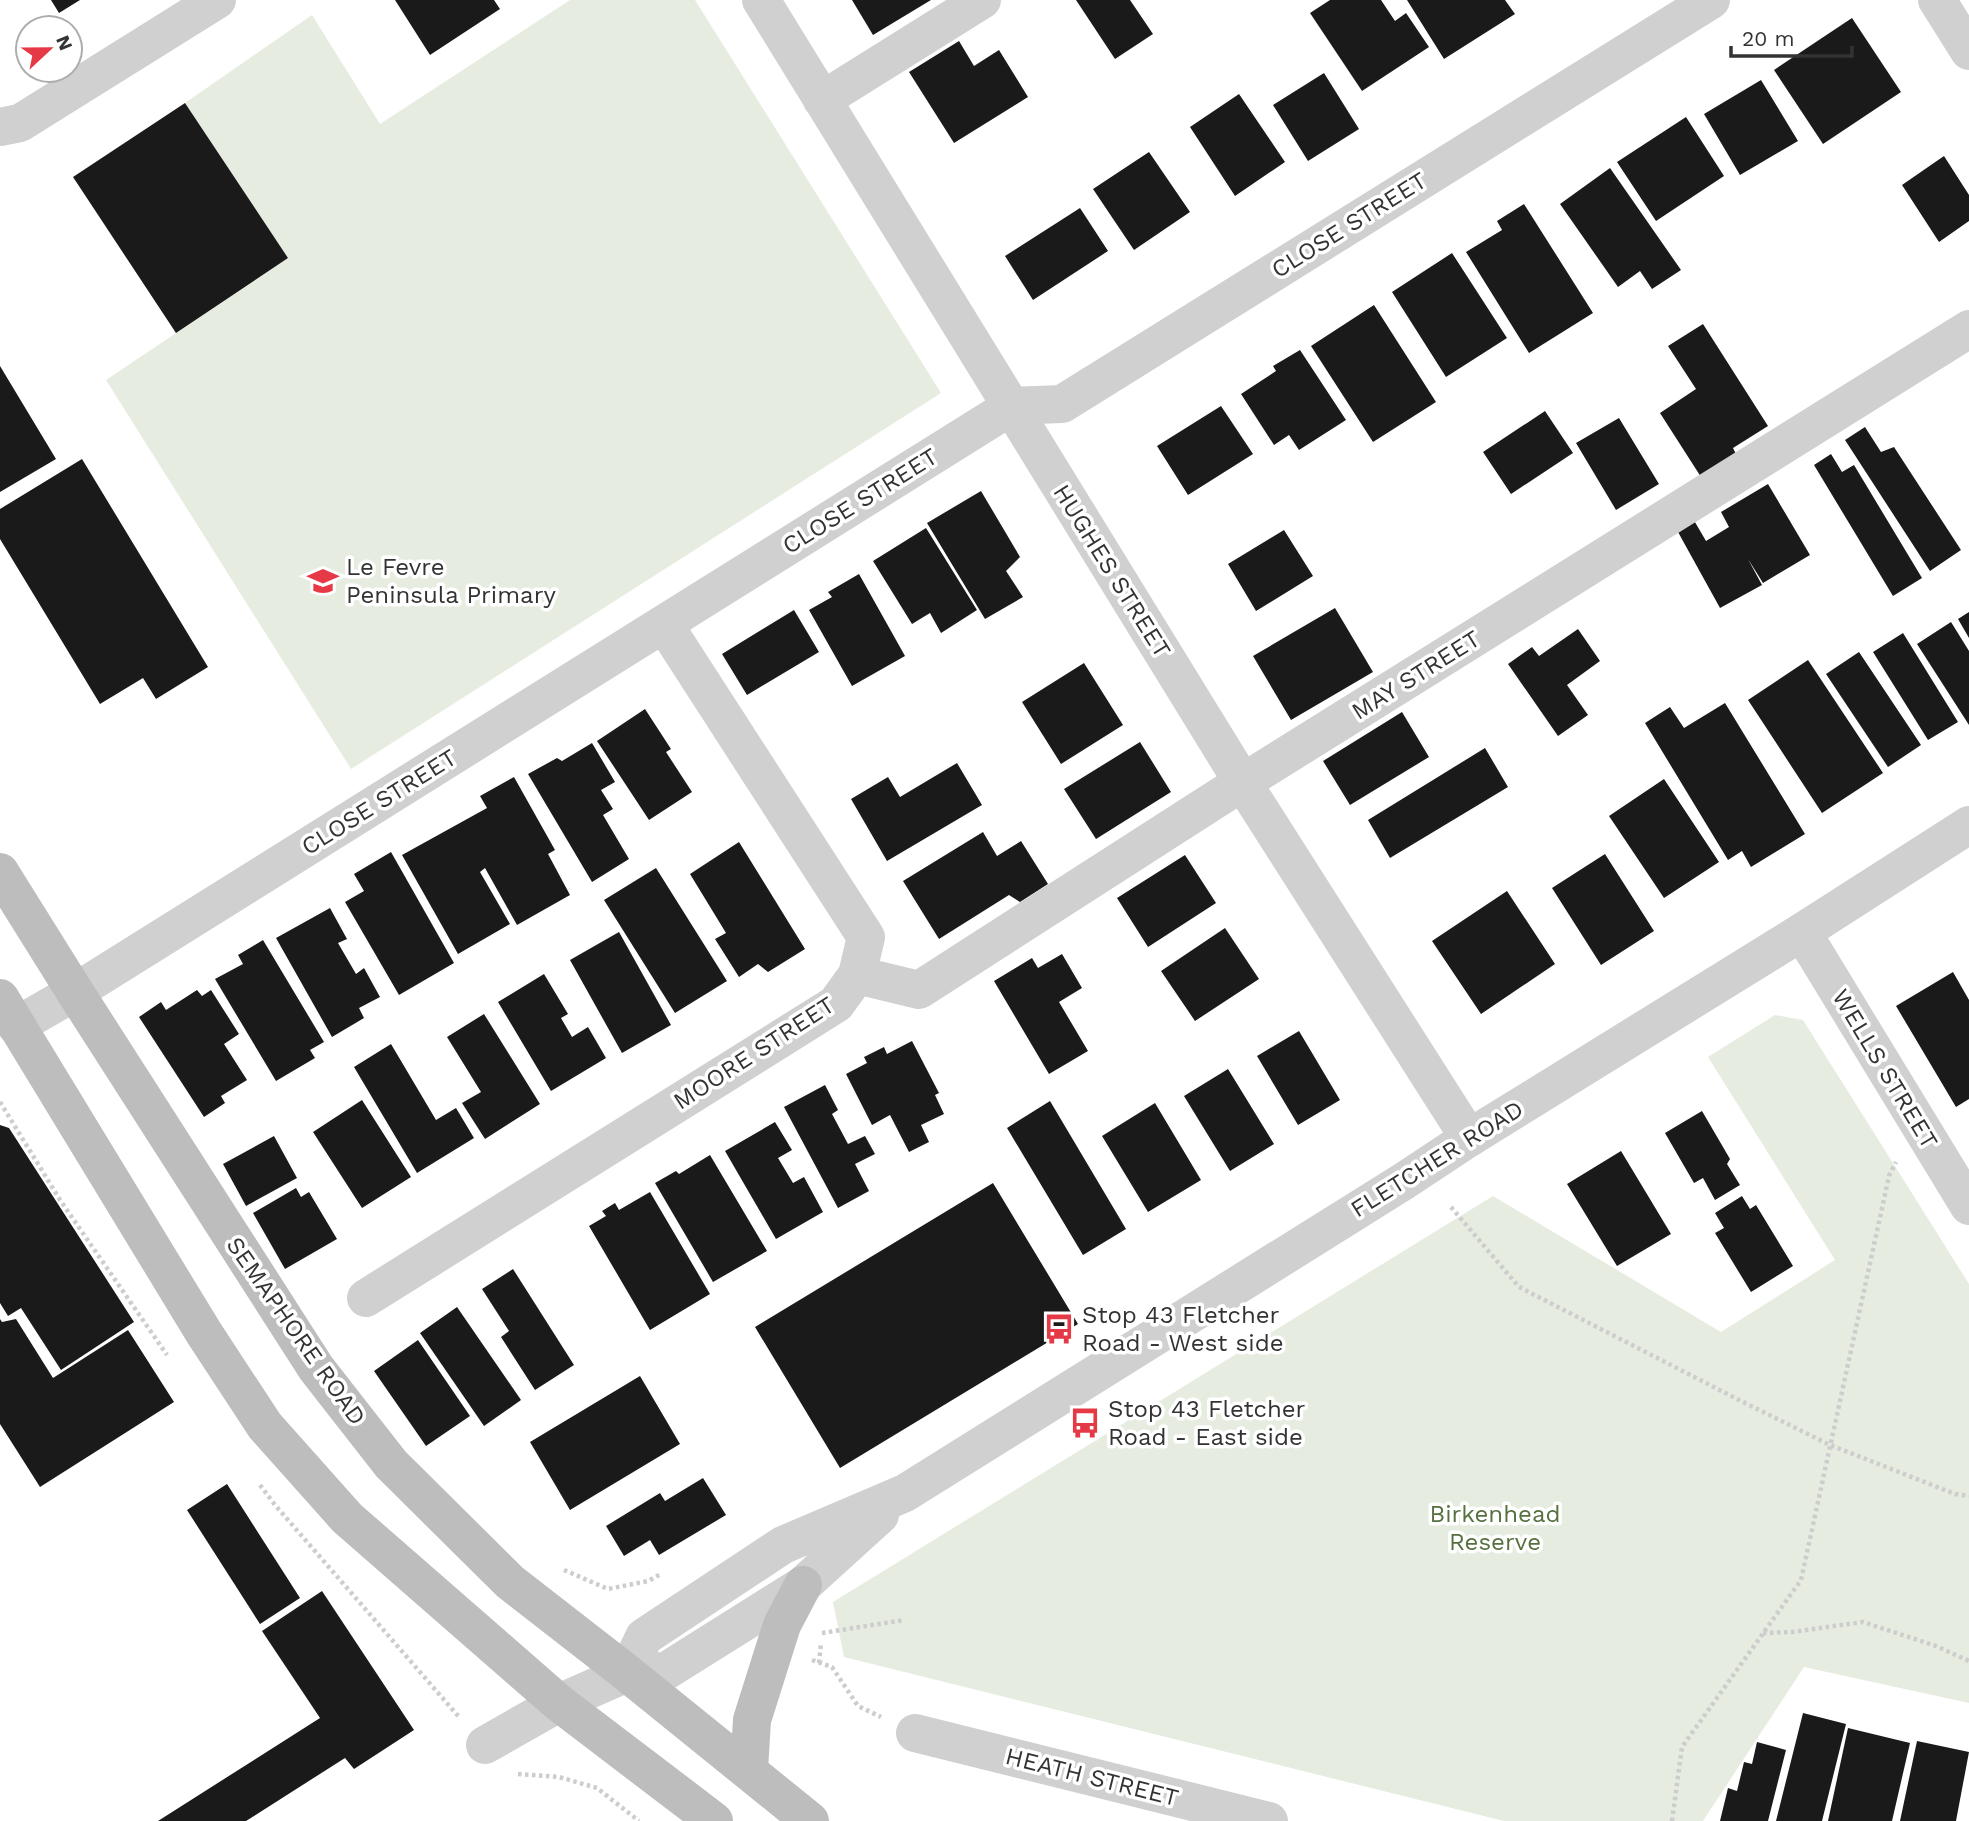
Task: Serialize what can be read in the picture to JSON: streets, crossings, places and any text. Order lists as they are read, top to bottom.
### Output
{
  "streets": {
    "main road": ["SEMAPHORE ROAD"],
    "street": [
      "CLOSE STREET",
      "HUGHES STREET",
      "MAY STREET",
      "MOORE STREET",
      "WELLS STREET",
      "FLETCHER ROAD",
      "HEATH STREET"
    ]
  },
  "crossings": [
    ["CLOSE STREET", "HUGHES STREET"],
    ["CLOSE STREET", "MOORE STREET"],
    ["CLOSE STREET", "SEMAPHORE ROAD"],
    ["HUGHES STREET", "MAY STREET"],
    ["HUGHES STREET", "FLETCHER ROAD"],
    ["MAY STREET", "MOORE STREET"],
    ["WELLS STREET", "FLETCHER ROAD"],
    ["FLETCHER ROAD", "SEMAPHORE ROAD"]
  ],
  "parks": ["Birkenhead Reserve"],
  "places": {
    "school or university": ["Le Fevre Peninsula Primary"],
    "bus stop": ["Stop 43 Fletcher Road - West side", "Stop 43 Fletcher Road - East side"]
  },
  "scale_bar": "20 m",
  "north": "right"
}
